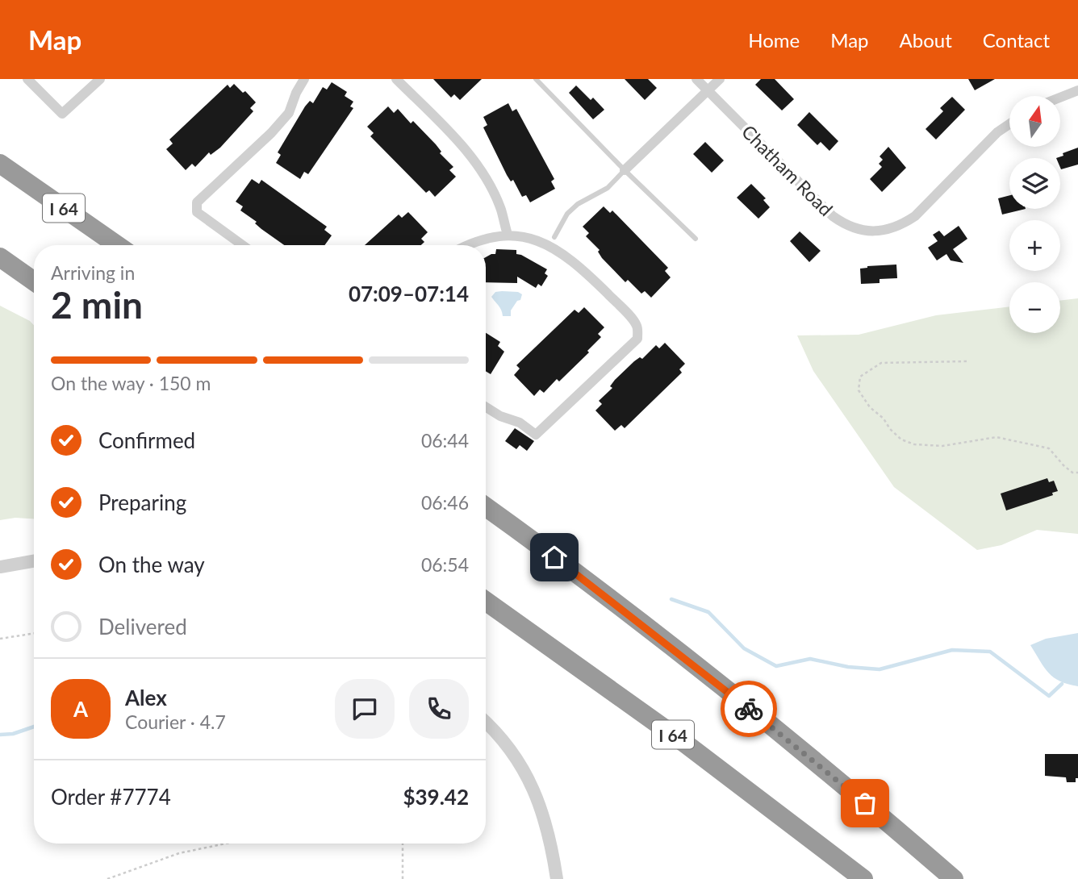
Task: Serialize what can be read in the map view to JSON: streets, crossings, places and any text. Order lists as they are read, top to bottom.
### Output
{
  "streets": {
    "highway": ["I 64"],
    "street": ["Chatham Road"]
  },
  "north": "top",
  "page": {
    "header": "Map",
    "nav": [
      "Home",
      "Map",
      "About",
      "Contact"
    ],
    "map_buttons": ["+", "−"],
    "heading": ["2 min", "Arriving in", "07:09–07:14"],
    "panel": [
      "Alex",
      "Courier · 4.7",
      "Order #7774",
      "$39.42"
    ],
    "bar": "On the way · 150 m",
    "list": [
      ["Confirmed", "06:44"],
      ["Preparing", "06:46"],
      ["On the way", "06:54"],
      "Delivered"
    ],
    "round": "A"
  }
}
